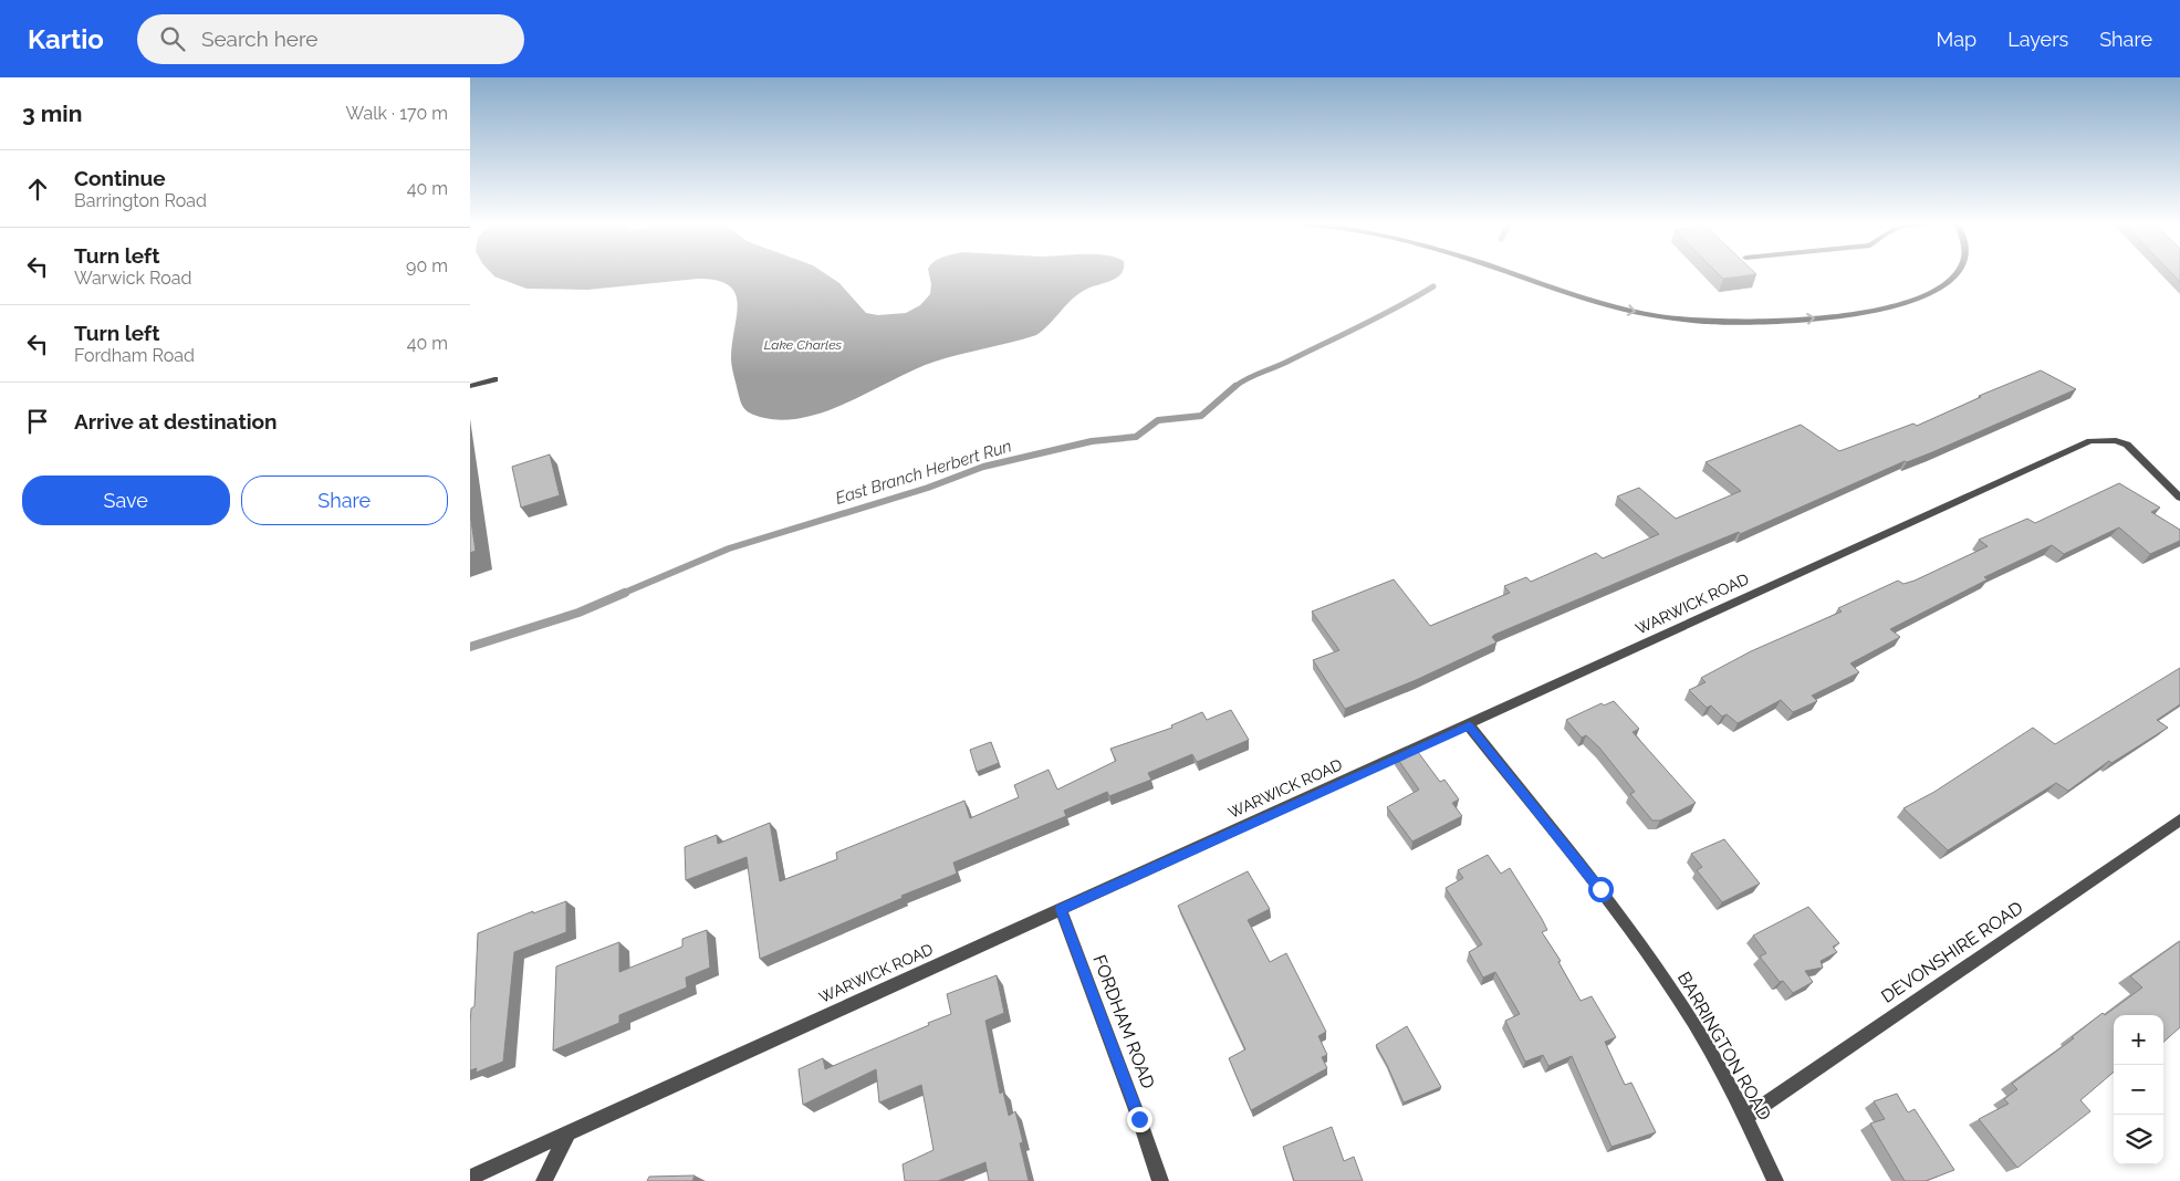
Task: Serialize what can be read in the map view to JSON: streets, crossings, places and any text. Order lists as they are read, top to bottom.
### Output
{
  "streets": {
    "street": [
      "WARWICK ROAD",
      "DEVONSHIRE ROAD",
      "FORDHAM ROAD",
      "BARRINGTON ROAD"
    ]
  },
  "crossings": [
    ["WARWICK ROAD", "FORDHAM ROAD"],
    ["WARWICK ROAD", "BARRINGTON ROAD"],
    ["DEVONSHIRE ROAD", "BARRINGTON ROAD"]
  ],
  "water": ["Lake Charles", "East Branch Herbert Run"],
  "page": {
    "header": "Kartio",
    "search": "Search here",
    "nav": ["Map", "Layers", "Share"],
    "heading": ["3 min", "Walk · 170 m"],
    "list": [
      ["Continue", "Barrington Road", "40 m"],
      ["Turn left", "Warwick Road", "90 m"],
      ["Turn left", "Fordham Road", "40 m"],
      "Arrive at destination"
    ],
    "buttons": ["Save", "Share"],
    "map_buttons": ["+", "−"]
  }
}
